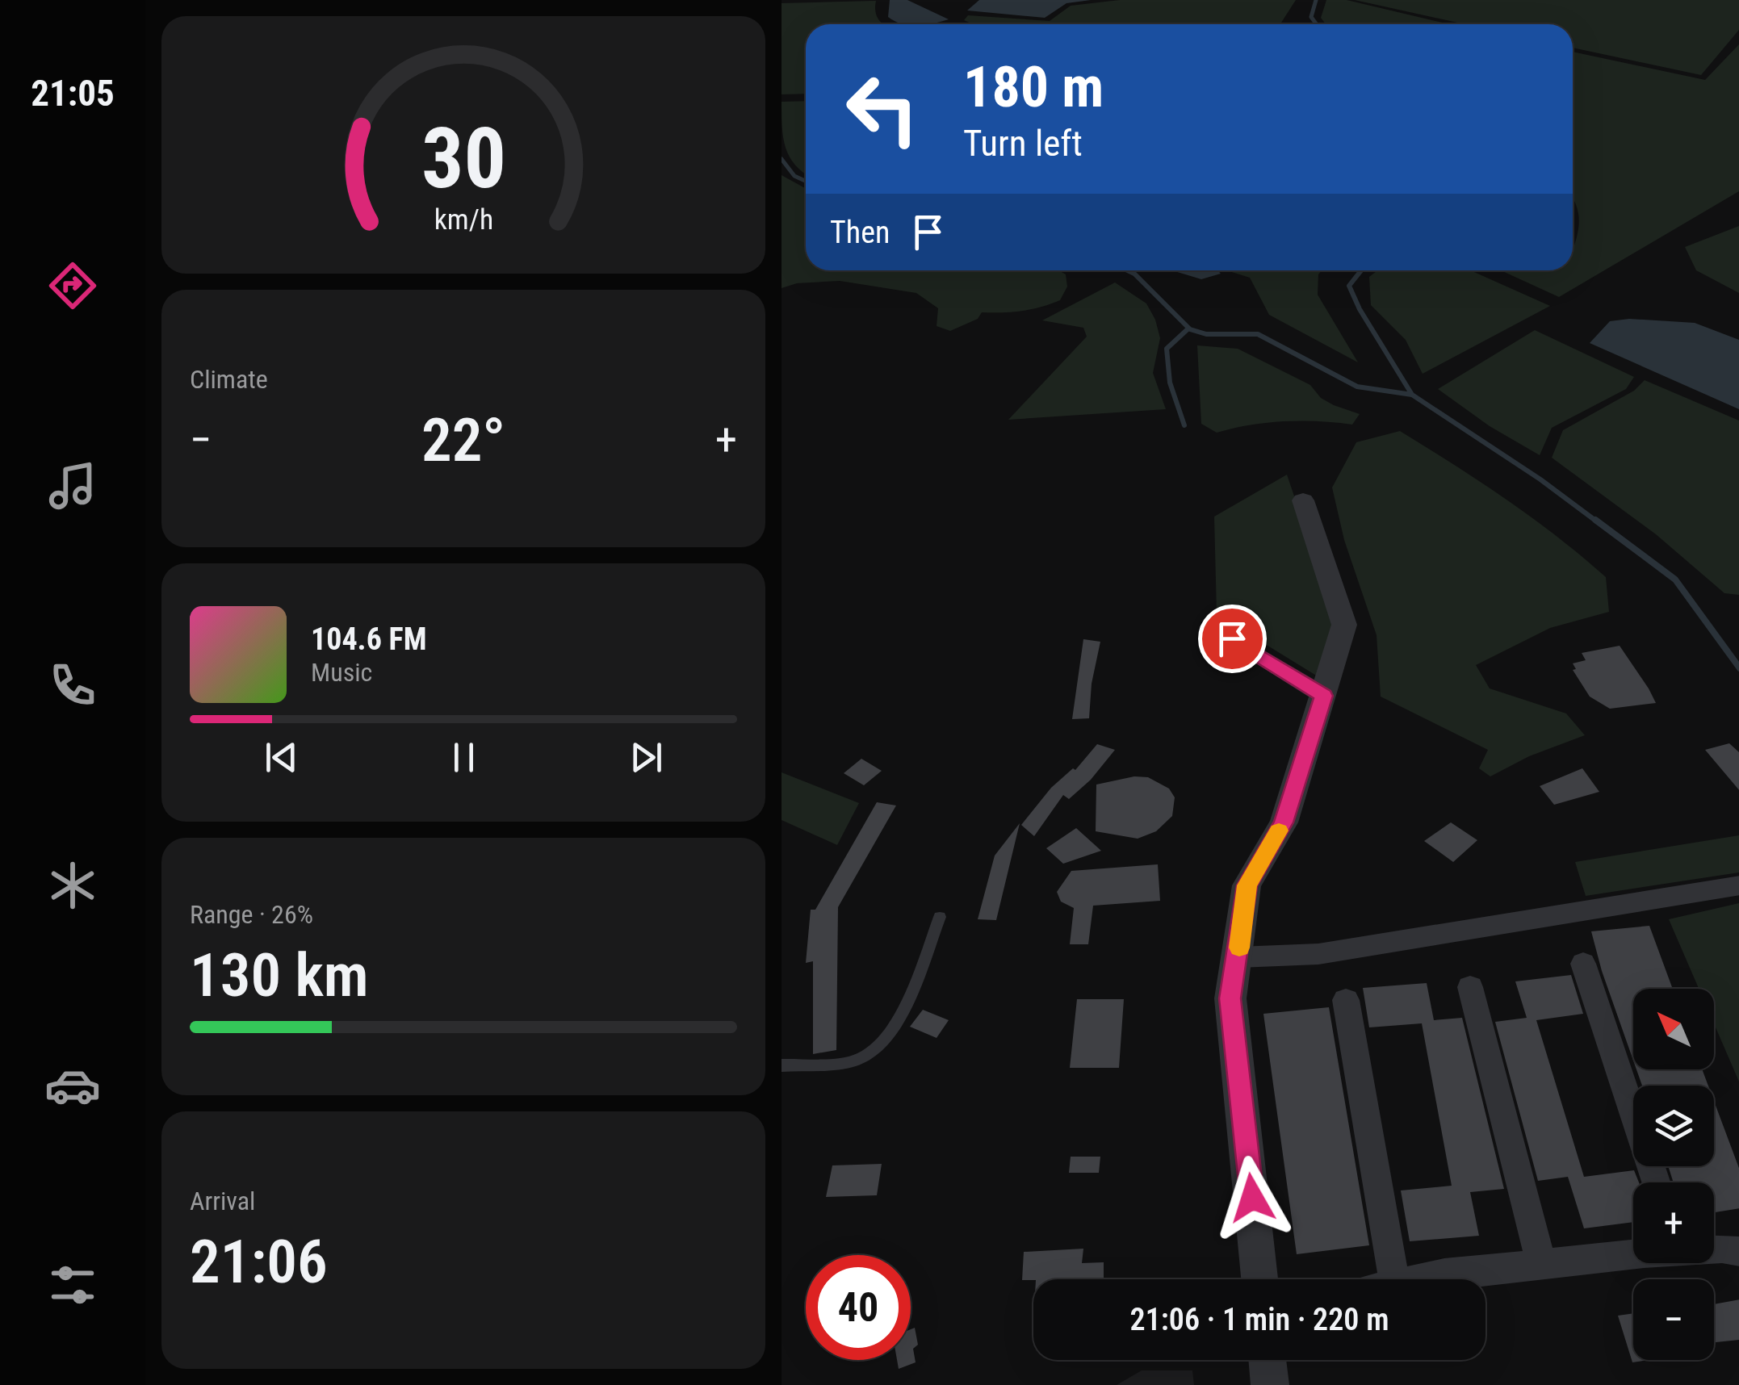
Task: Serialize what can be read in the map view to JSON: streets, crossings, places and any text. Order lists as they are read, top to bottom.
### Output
{
  "north": "top left",
  "page": {
    "tabs": "21:05",
    "turn": ["180 m", "Turn left"],
    "then": "Then",
    "tile": [
      "Climate",
      ["Range · 26%", "130 km"],
      ["Arrival", "21:06"]
    ],
    "heat": ["−", "22°", "+"],
    "song": ["104.6 FM", "Music"],
    "map_buttons": ["+", "−"],
    "limit": "40",
    "trip": "21:06 · 1 min · 220 m",
    "gauge": ["30", "km/h"]
  }
}
